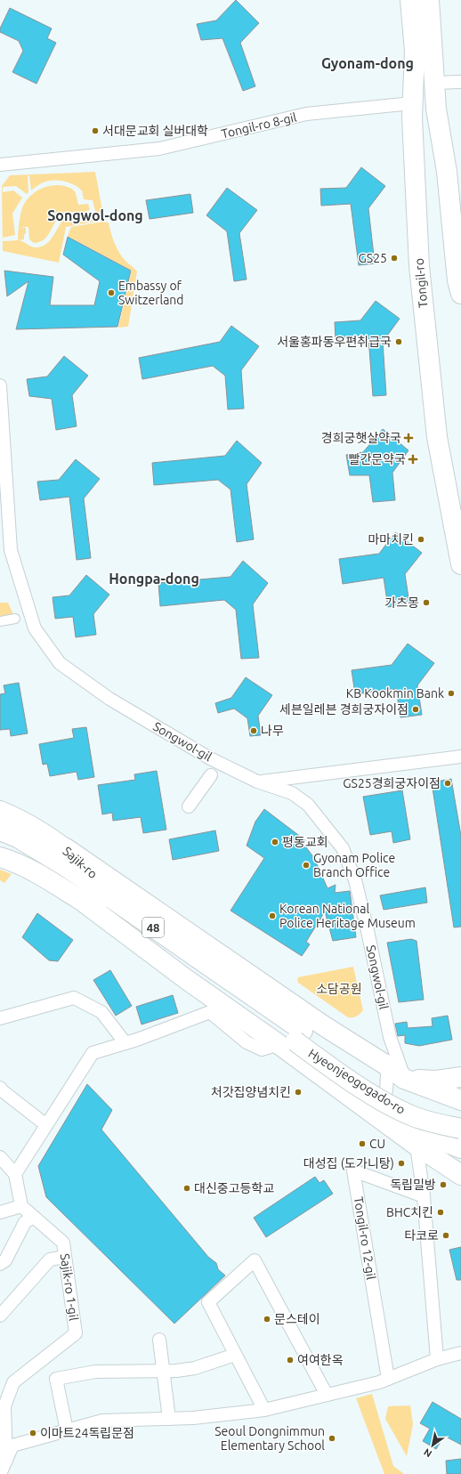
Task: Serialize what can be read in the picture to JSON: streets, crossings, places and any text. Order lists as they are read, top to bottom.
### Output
{
  "streets": {
    "main road": [
      "Tongil-ro",
      "Sajik-ro",
      "48",
      "Hyeonjeogogado-ro"
    ],
    "street": [
      "Tongil-ro 8-gil",
      "Songwol-gil",
      "Tongil-ro 12-gil",
      "Sajik-ro 1-gil"
    ]
  },
  "crossings": [
    ["Tongil-ro 8-gil", "Tongil-ro"],
    ["Sajik-ro", "Hyeonjeogogado-ro"]
  ],
  "districts": ["Gyonam-dong", "Songwol-dong", "Hongpa-dong"],
  "parks": ["소담공원"],
  "places": {
    "other": [
      "서대문교회 실버대학",
      "GS25",
      "Embassy of Switzerland",
      "서울홍파동우편취급국",
      "마마치킨",
      "가츠몽",
      "KB Kookmin Bank",
      "세븐일레븐 경희궁자이점",
      "나무",
      "GS25경희궁자이점",
      "평동교회",
      "Gyonam Police Branch Office",
      "Korean National Police Heritage Museum",
      "처갓집양념치킨",
      "CU",
      "대성집 (도가니탕)",
      "독립밀방",
      "대신중고등학교",
      "BHC치킨",
      "타코로",
      "문스테이",
      "여여한옥",
      "이마트24독립문점",
      "Seoul Dongnimmun Elementary School"
    ],
    "health": ["경희궁햇살약국", "빨간문약국"]
  },
  "north": "bottom left"
}
